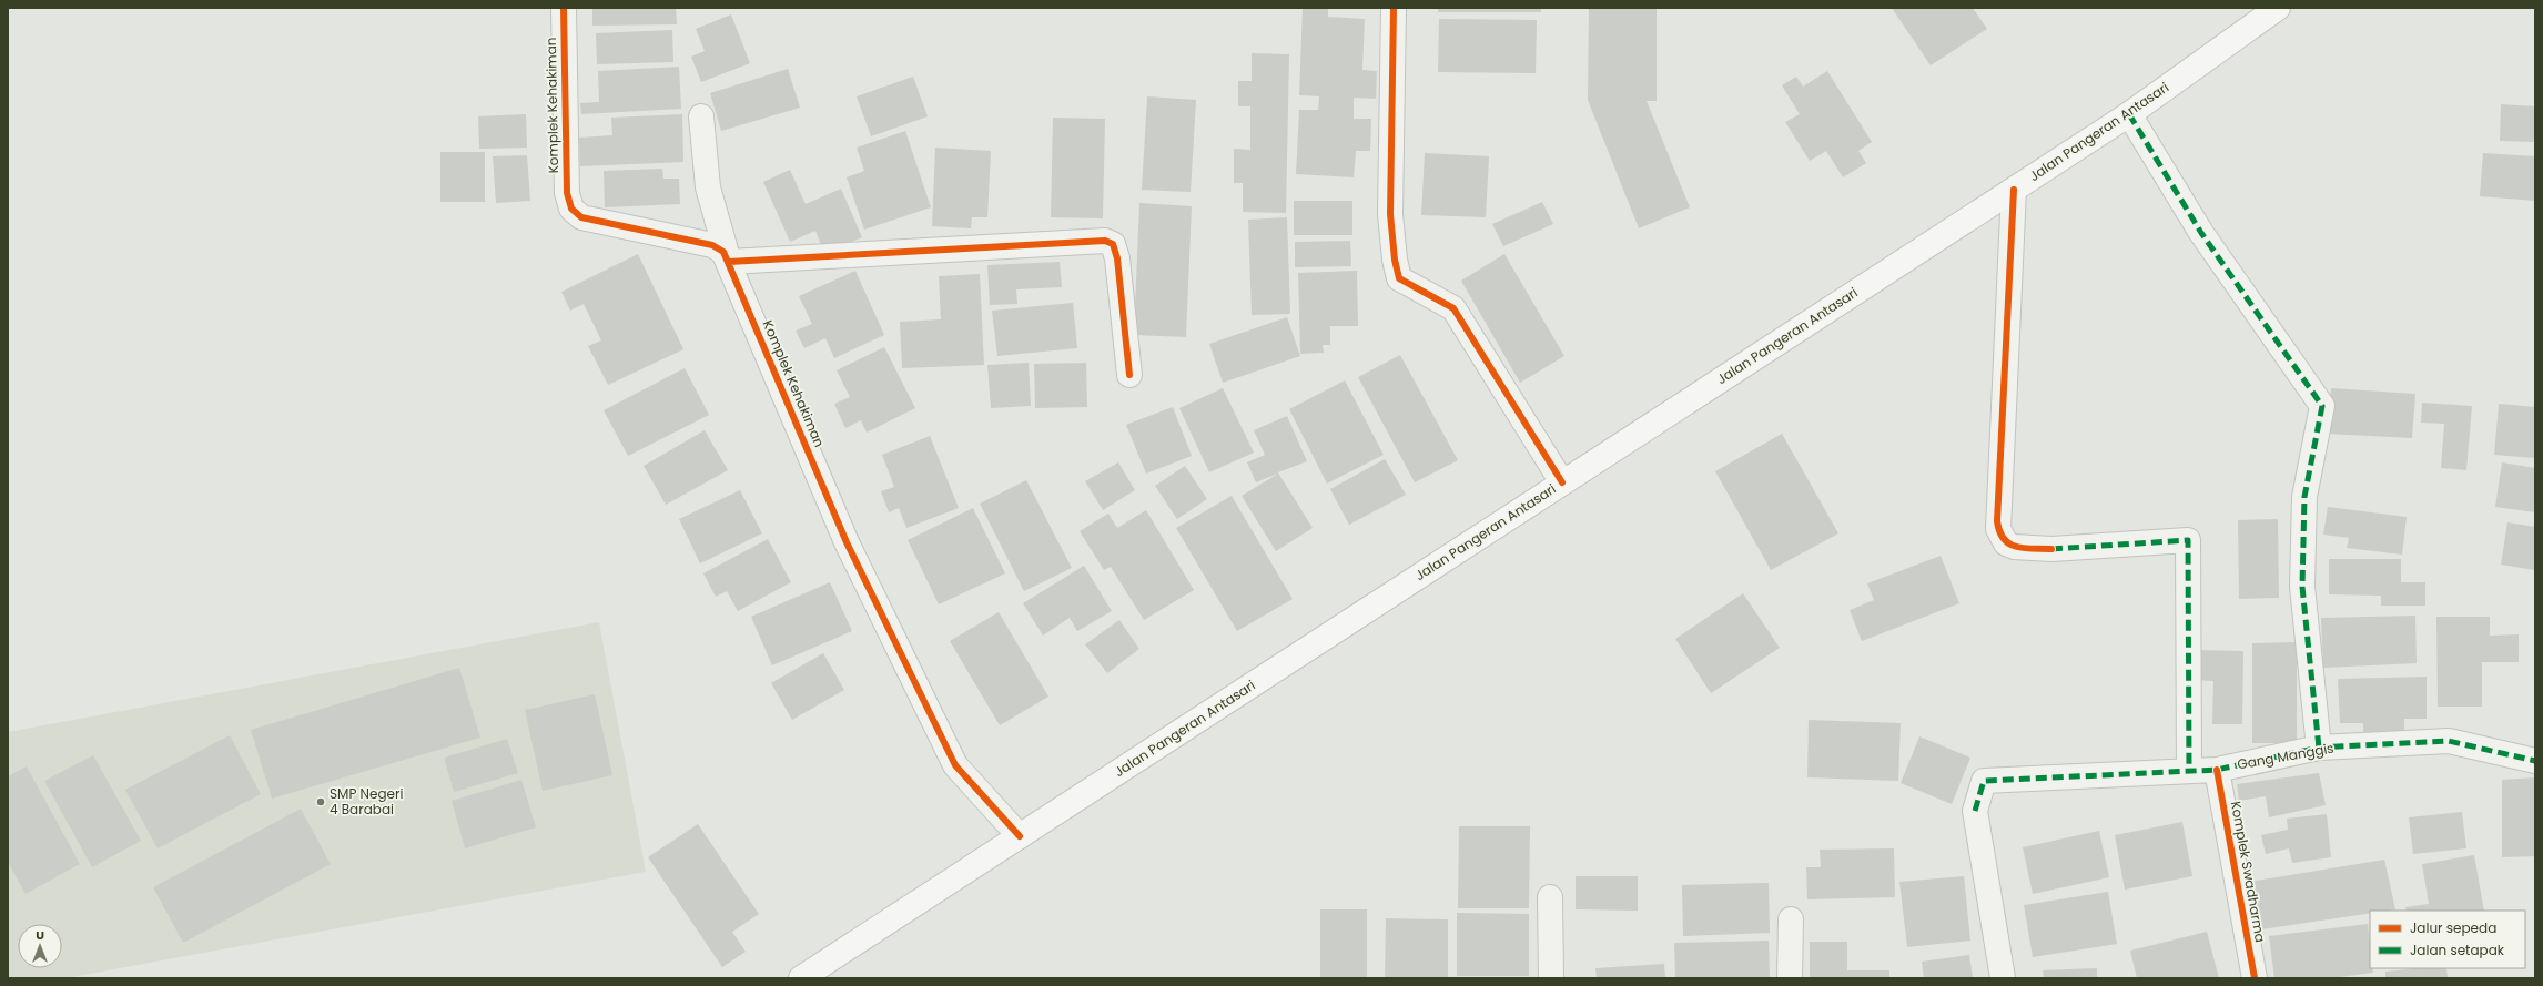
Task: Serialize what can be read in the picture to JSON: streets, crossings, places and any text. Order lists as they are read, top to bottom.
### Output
{
  "streets": {
    "main road": ["Jalan Pangeran Antasari"],
    "street": ["Komplek Kehakiman", "Gang Manggis", "Komplek Swadharma"]
  },
  "crossings": [
    ["Komplek Kehakiman", "Jalan Pangeran Antasari"],
    ["Gang Manggis", "Komplek Swadharma"]
  ],
  "places": ["SMP Negeri 4 Barabai"],
  "legend": ["Jalur sepeda", "Jalan setapak"],
  "north": "top"
}
